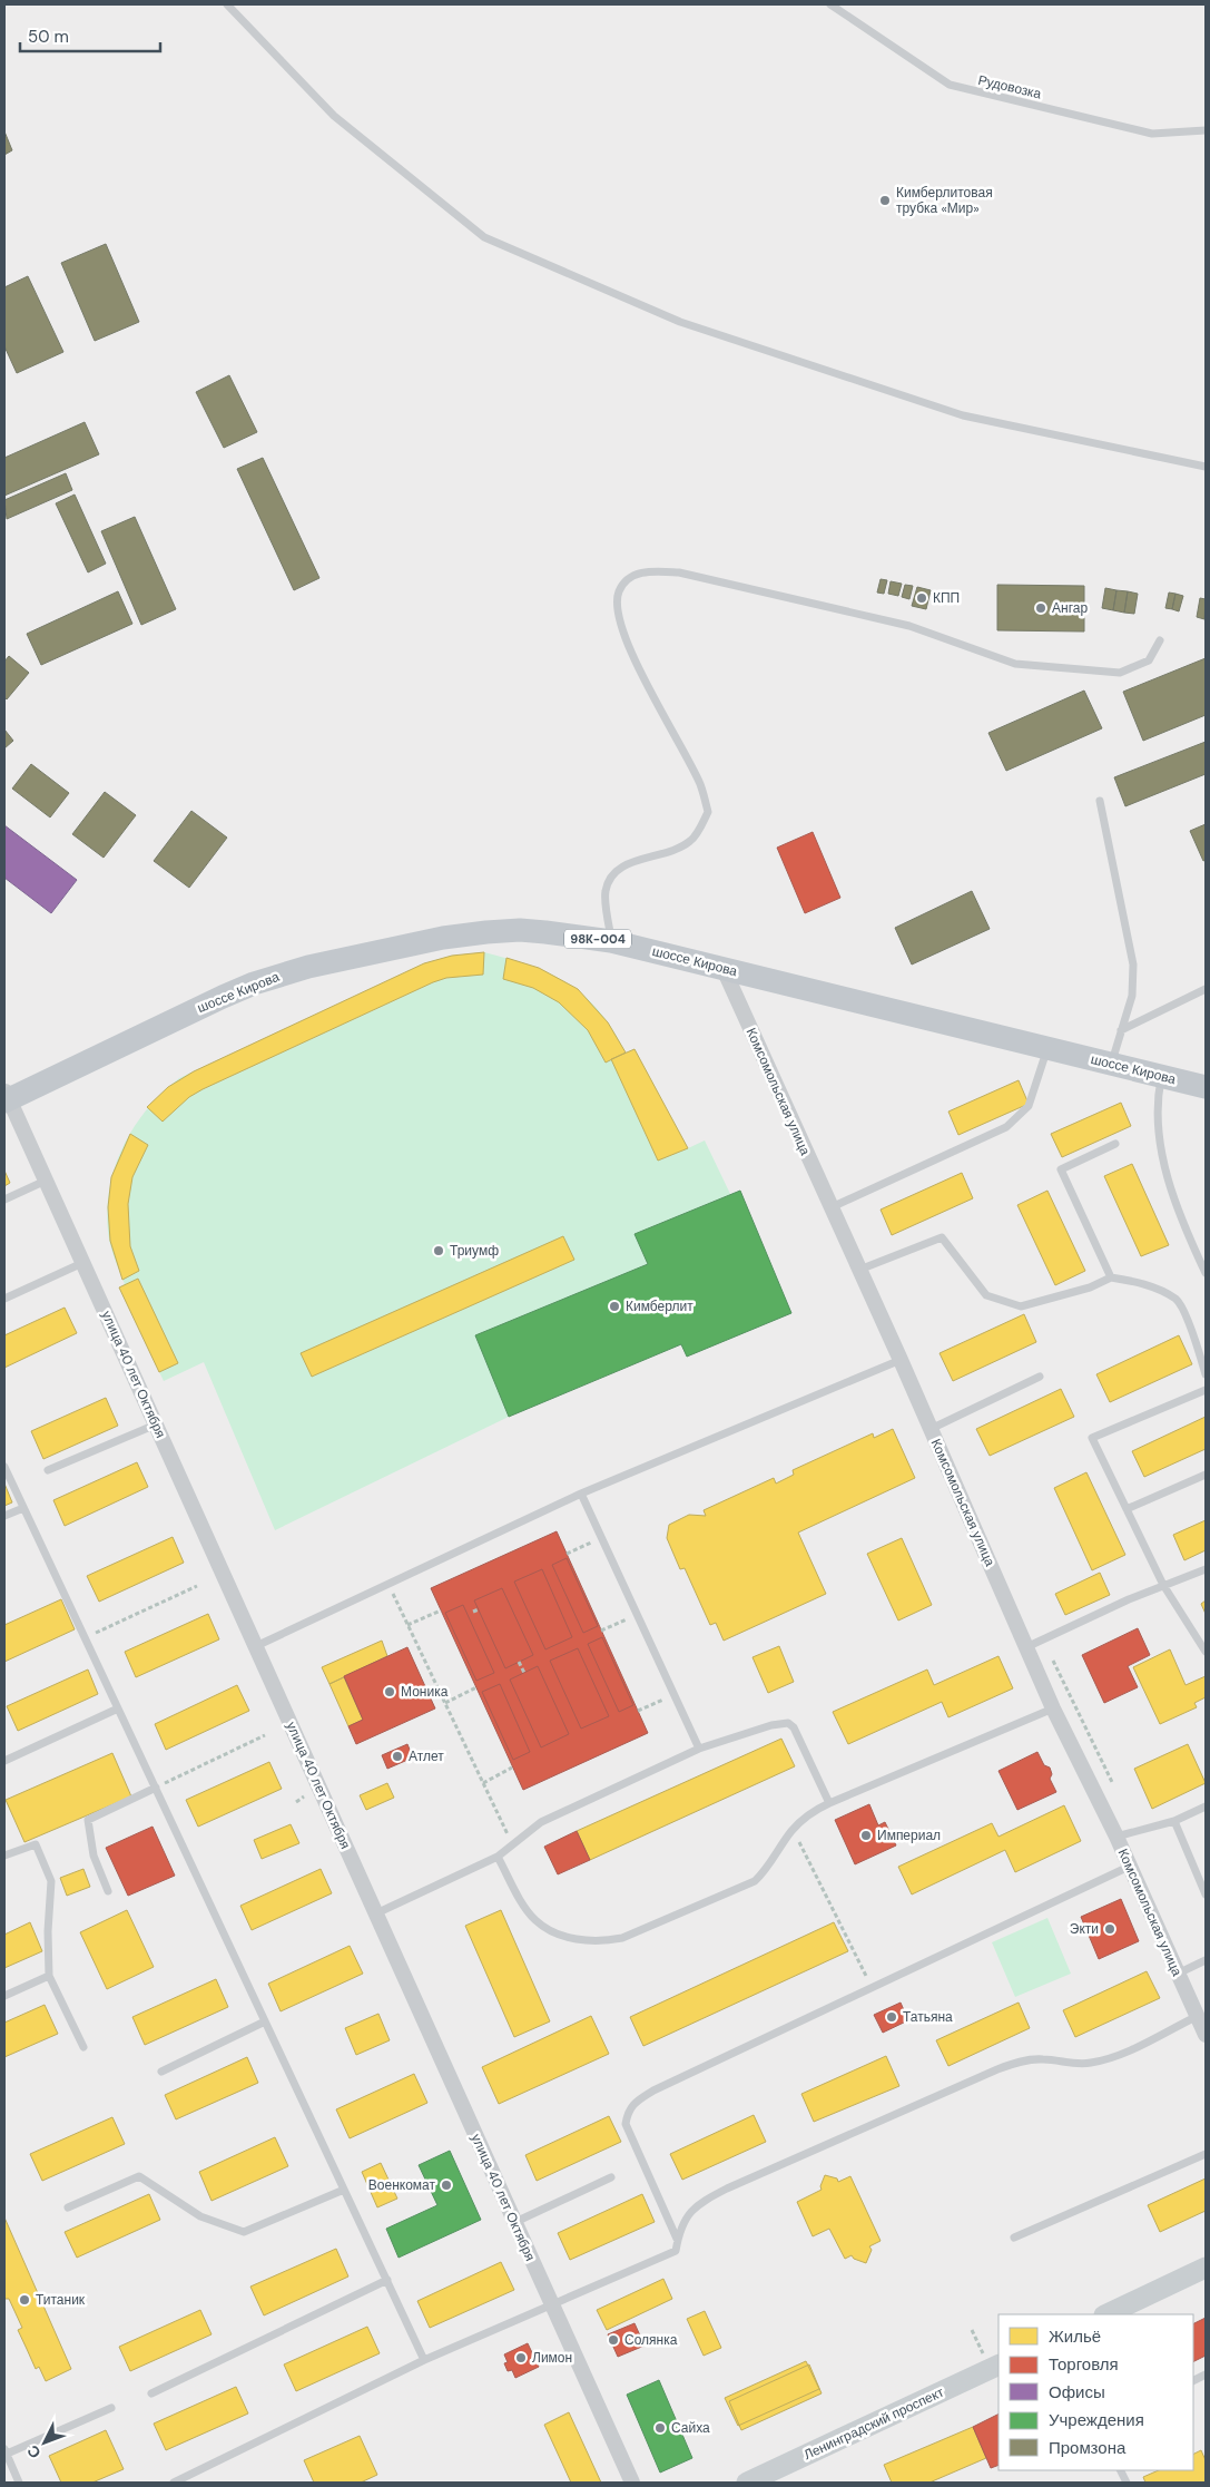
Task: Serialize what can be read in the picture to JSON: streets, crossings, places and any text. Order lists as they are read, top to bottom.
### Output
{
  "streets": {
    "main road": ["98К-004", "шоссе Кирова", "Ленинградский проспект"],
    "street": ["Комсомольская улица", "улица 40 лет Октября"],
    "lane": ["Рудовозка"]
  },
  "crossings": [
    ["шоссе Кирова", "Комсомольская улица"],
    ["шоссе Кирова", "улица 40 лет Октября"]
  ],
  "places": [
    "Кимберлитовая трубка «Мир»",
    "КПП",
    "Ангар",
    "Триумф",
    "Кимберлит",
    "Моника",
    "Атлет",
    "Империал",
    "Экти",
    "Татьяна",
    "Военкомат",
    "Титаник",
    "Солянка",
    "Лимон",
    "Сайха"
  ],
  "legend": [
    "Жильё",
    "Торговля",
    "Офисы",
    "Учреждения",
    "Промзона"
  ],
  "scale_bar": "50 m",
  "north": "bottom left"
}
